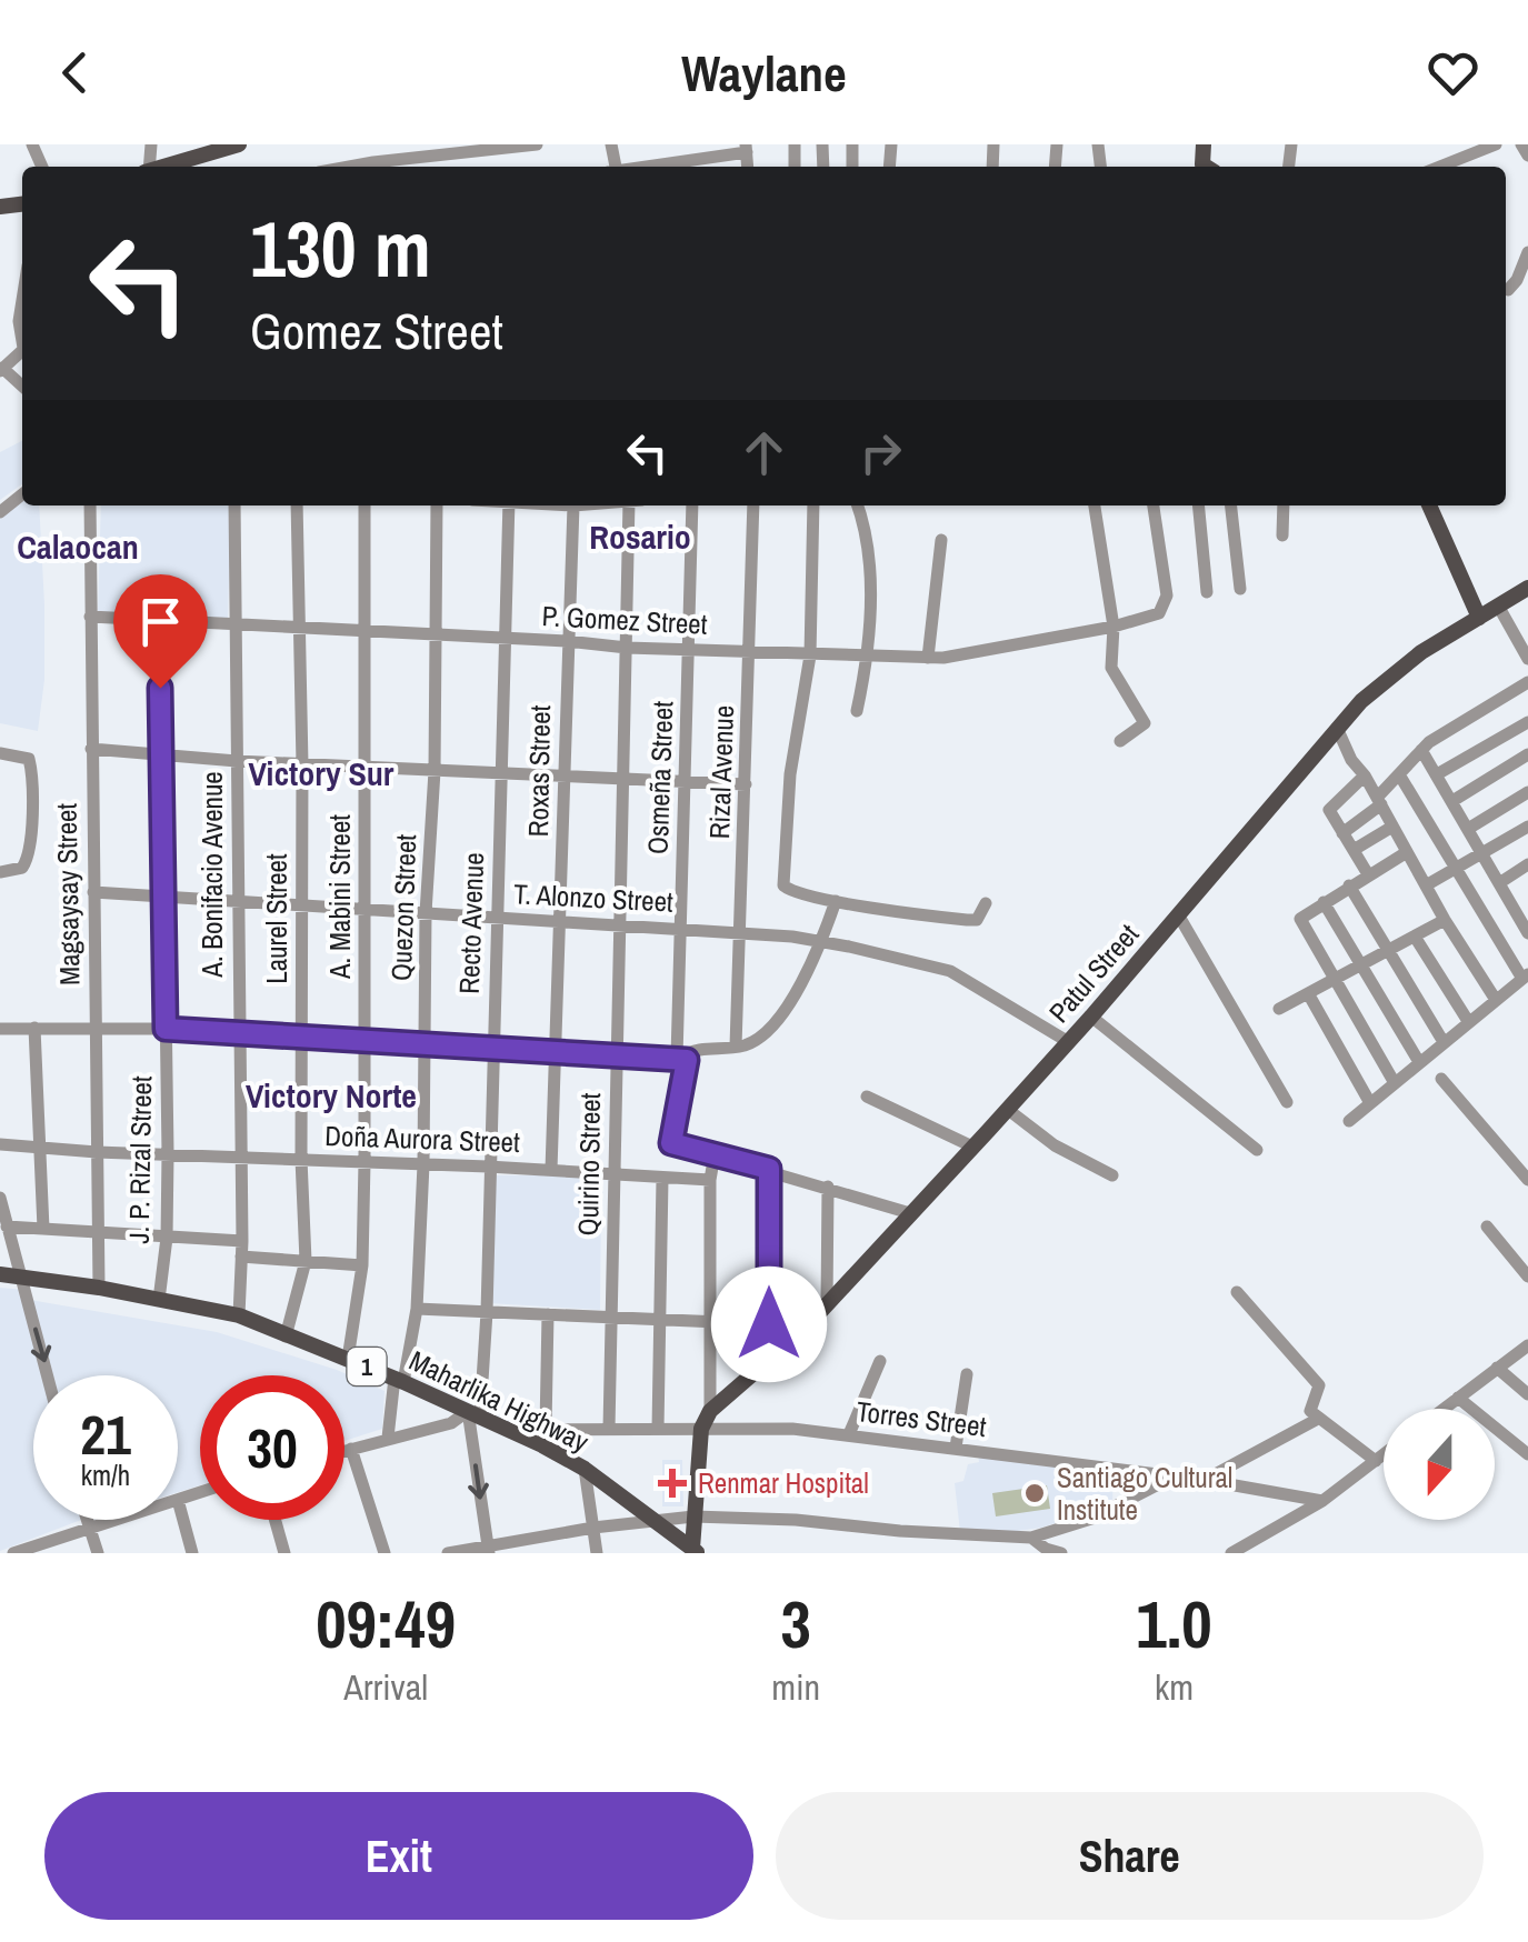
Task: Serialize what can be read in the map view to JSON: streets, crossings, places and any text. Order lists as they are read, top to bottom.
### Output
{
  "streets": {
    "main road": ["Patul Street", "1", "Maharlika Highway"],
    "street": [
      "P. Gomez Street",
      "Roxas Street",
      "Rizal Avenue",
      "Osmeña Street",
      "A. Bonifacio Avenue",
      "Magsaysay Street",
      "A. Mabini Street",
      "T. Alonzo Street",
      "Quezon Street",
      "Laurel Street",
      "Recto Avenue",
      "Doña Aurora Street",
      "J. P. Rizal Street",
      "Quirino Street",
      "Torres Street"
    ]
  },
  "crossings": [
    ["P. Gomez Street", "Roxas Street"],
    ["P. Gomez Street", "Rizal Avenue"],
    ["P. Gomez Street", "Osmeña Street"],
    ["P. Gomez Street", "A. Bonifacio Avenue"],
    ["P. Gomez Street", "Magsaysay Street"],
    ["P. Gomez Street", "A. Mabini Street"],
    ["P. Gomez Street", "Quezon Street"],
    ["P. Gomez Street", "Laurel Street"],
    ["P. Gomez Street", "Recto Avenue"],
    ["P. Gomez Street", "J. P. Rizal Street"],
    ["P. Gomez Street", "Quirino Street"],
    ["Roxas Street", "T. Alonzo Street"],
    ["Roxas Street", "Doña Aurora Street"],
    ["Rizal Avenue", "T. Alonzo Street"],
    ["Osmeña Street", "T. Alonzo Street"],
    ["A. Bonifacio Avenue", "T. Alonzo Street"],
    ["A. Bonifacio Avenue", "Doña Aurora Street"],
    ["A. Bonifacio Avenue", "Maharlika Highway"],
    ["Magsaysay Street", "T. Alonzo Street"],
    ["Magsaysay Street", "Doña Aurora Street"],
    ["Magsaysay Street", "Maharlika Highway"],
    ["A. Mabini Street", "T. Alonzo Street"],
    ["A. Mabini Street", "Doña Aurora Street"],
    ["A. Mabini Street", "Maharlika Highway"],
    ["T. Alonzo Street", "Quezon Street"],
    ["T. Alonzo Street", "Laurel Street"],
    ["T. Alonzo Street", "Recto Avenue"],
    ["T. Alonzo Street", "Patul Street"],
    ["T. Alonzo Street", "J. P. Rizal Street"],
    ["T. Alonzo Street", "Quirino Street"],
    ["Quezon Street", "Doña Aurora Street"],
    ["Quezon Street", "Maharlika Highway"],
    ["Laurel Street", "Doña Aurora Street"],
    ["Laurel Street", "Maharlika Highway"],
    ["Recto Avenue", "Doña Aurora Street"],
    ["Recto Avenue", "Maharlika Highway"],
    ["Doña Aurora Street", "J. P. Rizal Street"],
    ["Doña Aurora Street", "Quirino Street"],
    ["J. P. Rizal Street", "Maharlika Highway"],
    ["Quirino Street", "Torres Street"],
    ["Maharlika Highway", "Torres Street"]
  ],
  "districts": [
    "Rosario",
    "Calaocan",
    "Victory Sur",
    "Victory Norte"
  ],
  "places": {
    "health": ["Renmar Hospital"],
    "other": ["Santiago Cultural Institute"]
  },
  "north": "bottom",
  "page": {
    "header": "Waylane",
    "turn": ["130 m", "Gomez Street"],
    "speed": "21 km/h",
    "limit": "30",
    "eta": [
      "09:49",
      "Arrival",
      "3",
      "min",
      "1.0",
      "km"
    ],
    "buttons": ["Exit", "Share"]
  }
}
